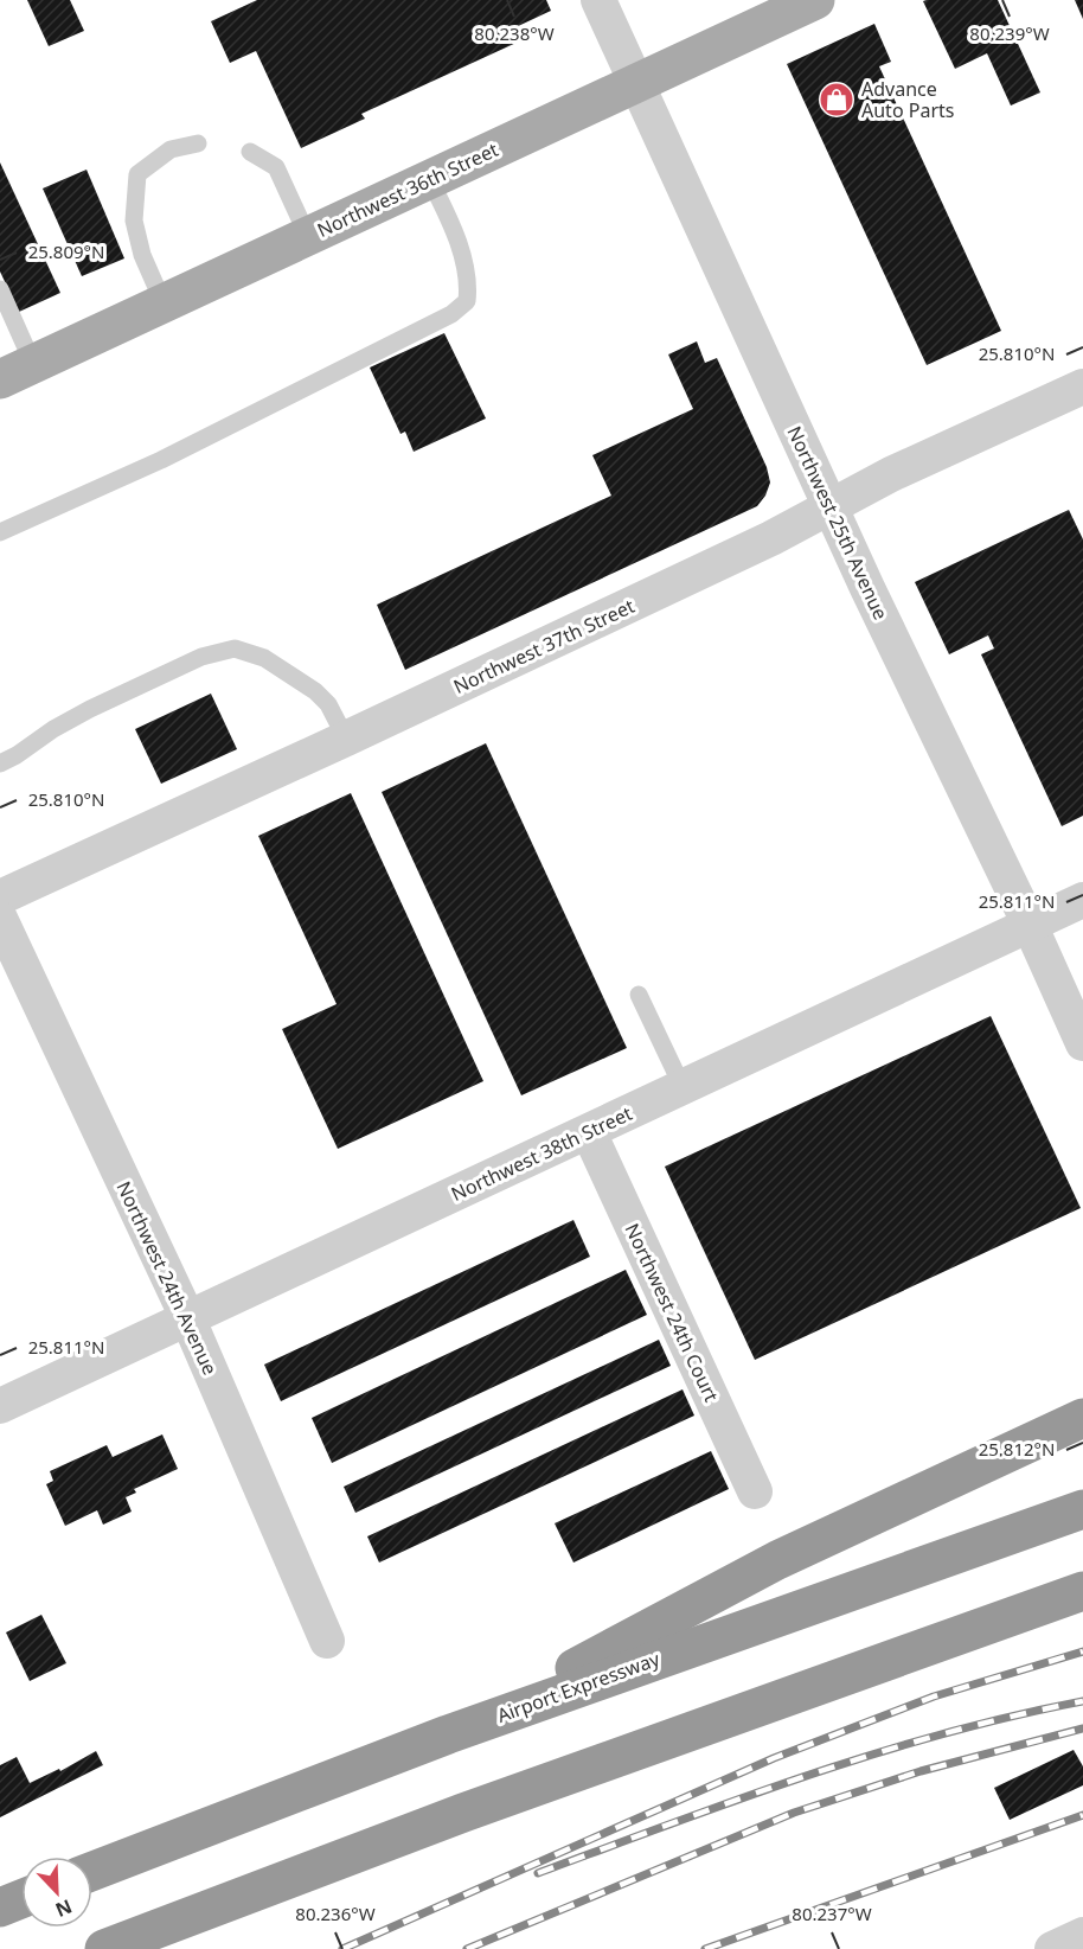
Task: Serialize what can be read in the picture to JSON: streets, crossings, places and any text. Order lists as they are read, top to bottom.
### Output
{
  "streets": {
    "highway": ["Airport Expressway"],
    "main road": ["Northwest 36th Street"],
    "street": [
      "Northwest 25th Avenue",
      "Northwest 37th Street",
      "Northwest 38th Street",
      "Northwest 24th Avenue",
      "Northwest 24th Court"
    ]
  },
  "crossings": [
    ["Northwest 36th Street", "Northwest 25th Avenue"],
    ["Northwest 25th Avenue", "Northwest 37th Street"],
    ["Northwest 25th Avenue", "Northwest 38th Street"],
    ["Northwest 38th Street", "Northwest 24th Avenue"],
    ["Northwest 38th Street", "Northwest 24th Court"]
  ],
  "places": {
    "shop": ["Advance Auto Parts"]
  },
  "north": "bottom right",
  "coordinates": [
    "80.238°W",
    "80.239°W",
    "25.809°N",
    "25.810°N",
    "25.811°N",
    "25.812°N",
    "80.236°W",
    "80.237°W"
  ]
}
